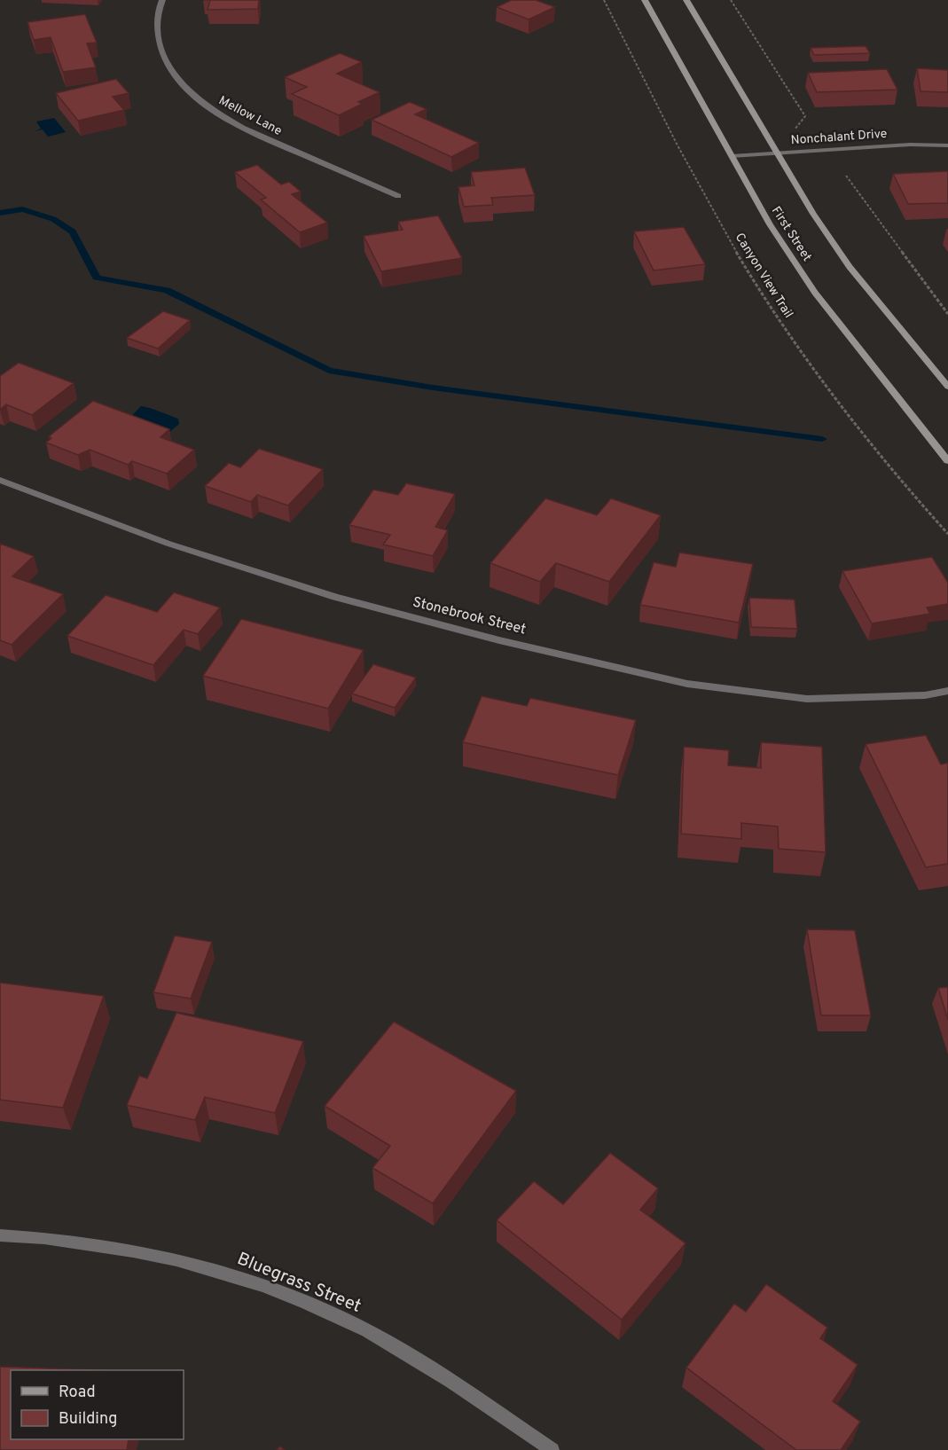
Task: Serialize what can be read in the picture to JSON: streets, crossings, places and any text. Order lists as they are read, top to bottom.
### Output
{
  "streets": {
    "main road": ["First Street"],
    "street": [
      "Mellow Lane",
      "Nonchalant Drive",
      "Stonebrook Street",
      "Bluegrass Street"
    ],
    "path": ["Canyon View Trail"]
  },
  "crossings": [
    ["Nonchalant Drive", "First Street"]
  ],
  "legend": ["Road", "Building"]
}
